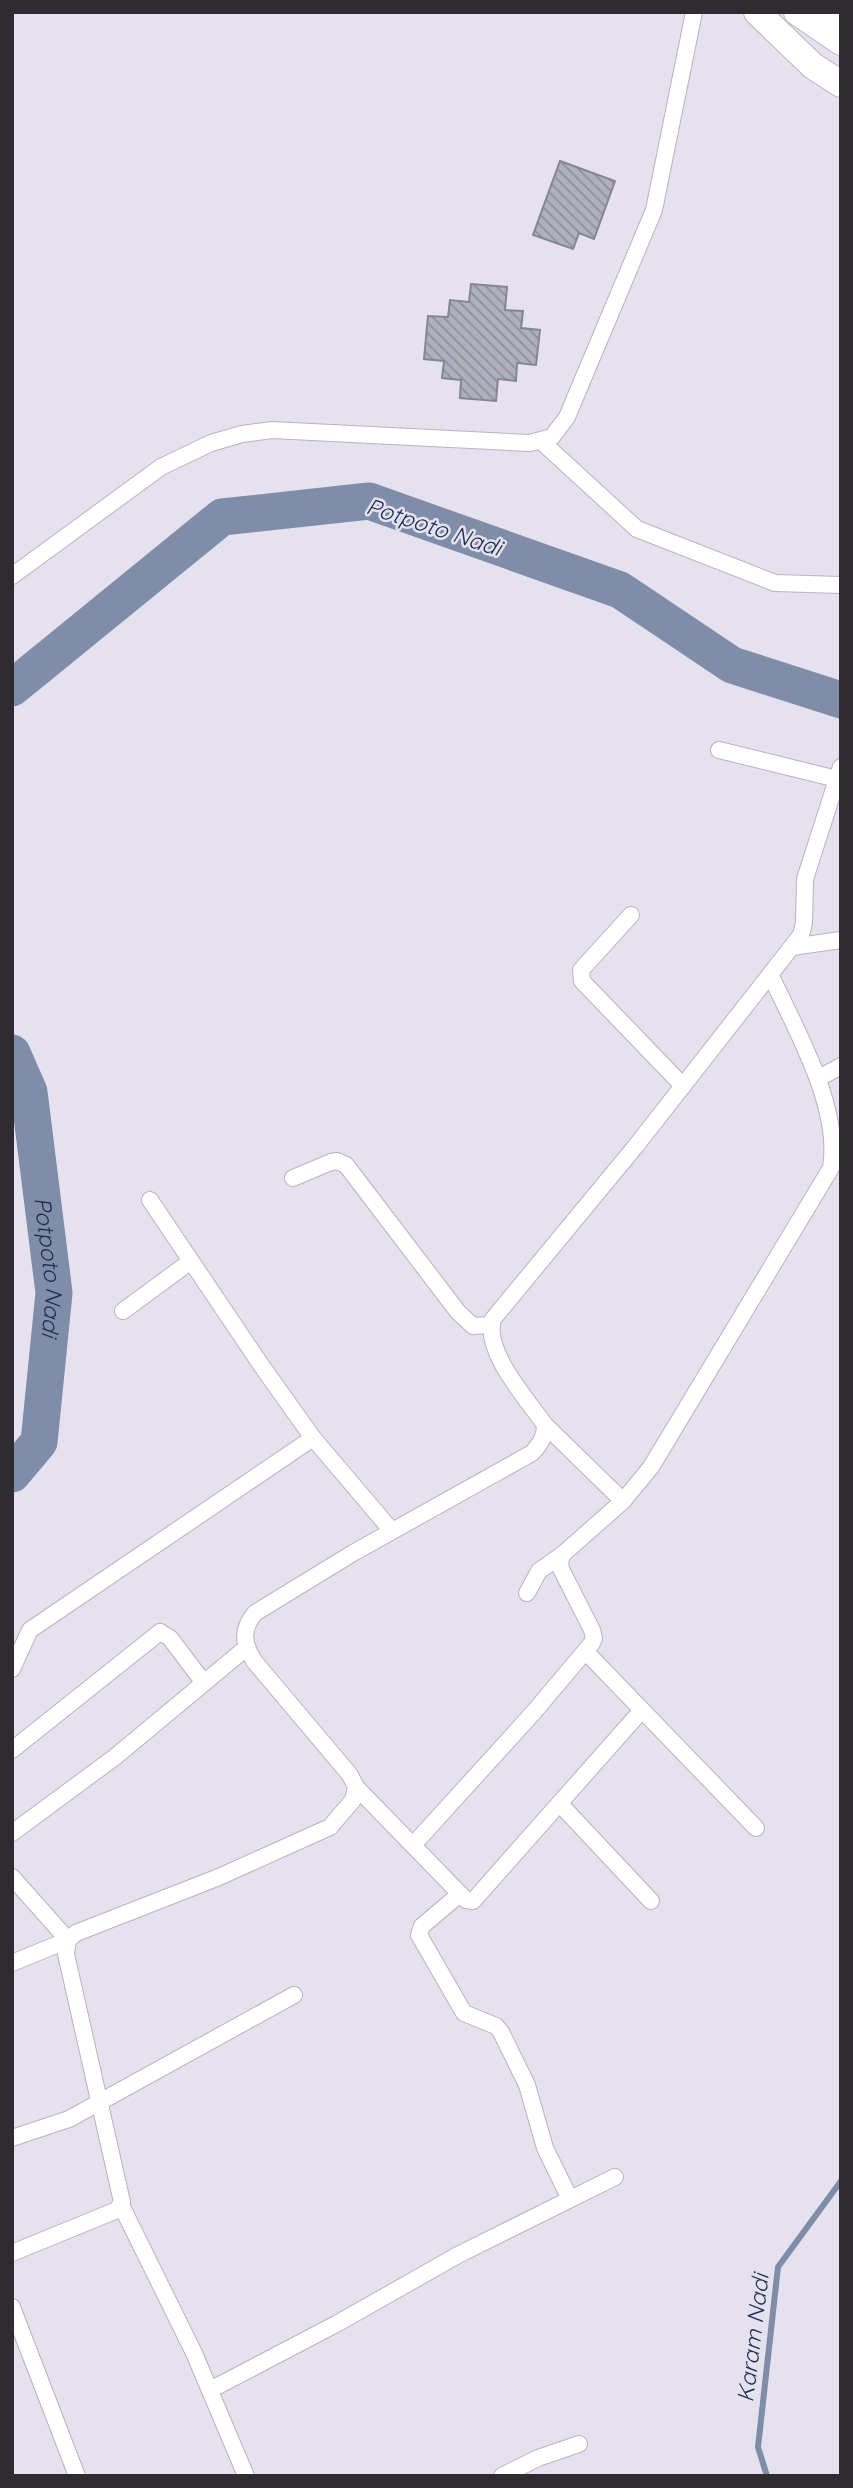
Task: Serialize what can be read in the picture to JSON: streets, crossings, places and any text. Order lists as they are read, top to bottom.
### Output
{
  "water": ["Potpoto Nadi", "Karam Nadi"]
}
